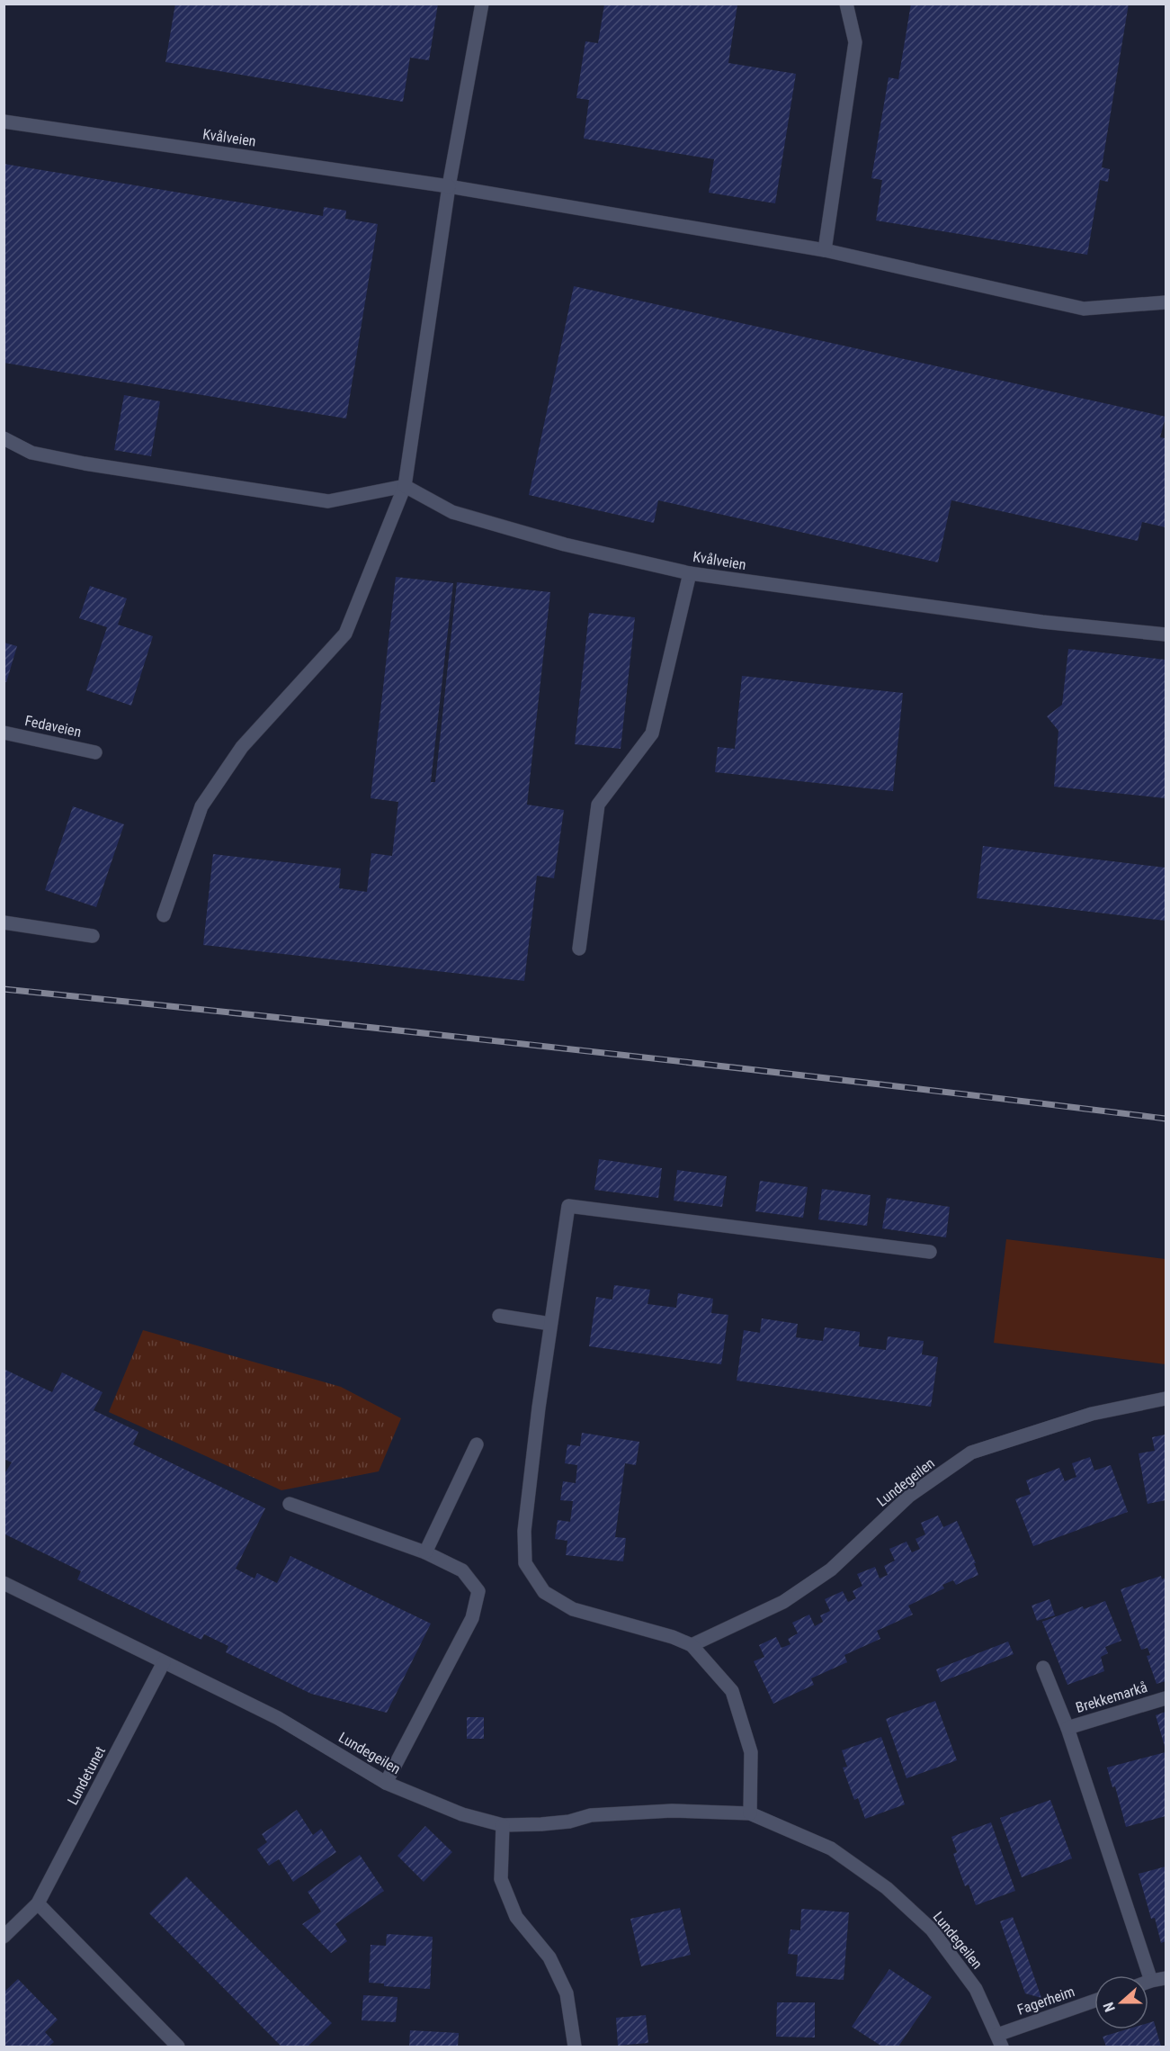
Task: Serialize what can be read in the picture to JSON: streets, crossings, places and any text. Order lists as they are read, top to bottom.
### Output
{
  "streets": {
    "street": [
      "Kvålveien",
      "Fedaveien",
      "Lundegeilen",
      "Brekkemarkå",
      "Lundetunet",
      "Fagerheim"
    ]
  },
  "crossings": [
    ["Lundegeilen", "Lundetunet"],
    ["Lundegeilen", "Fagerheim"]
  ],
  "north": "left"
}
